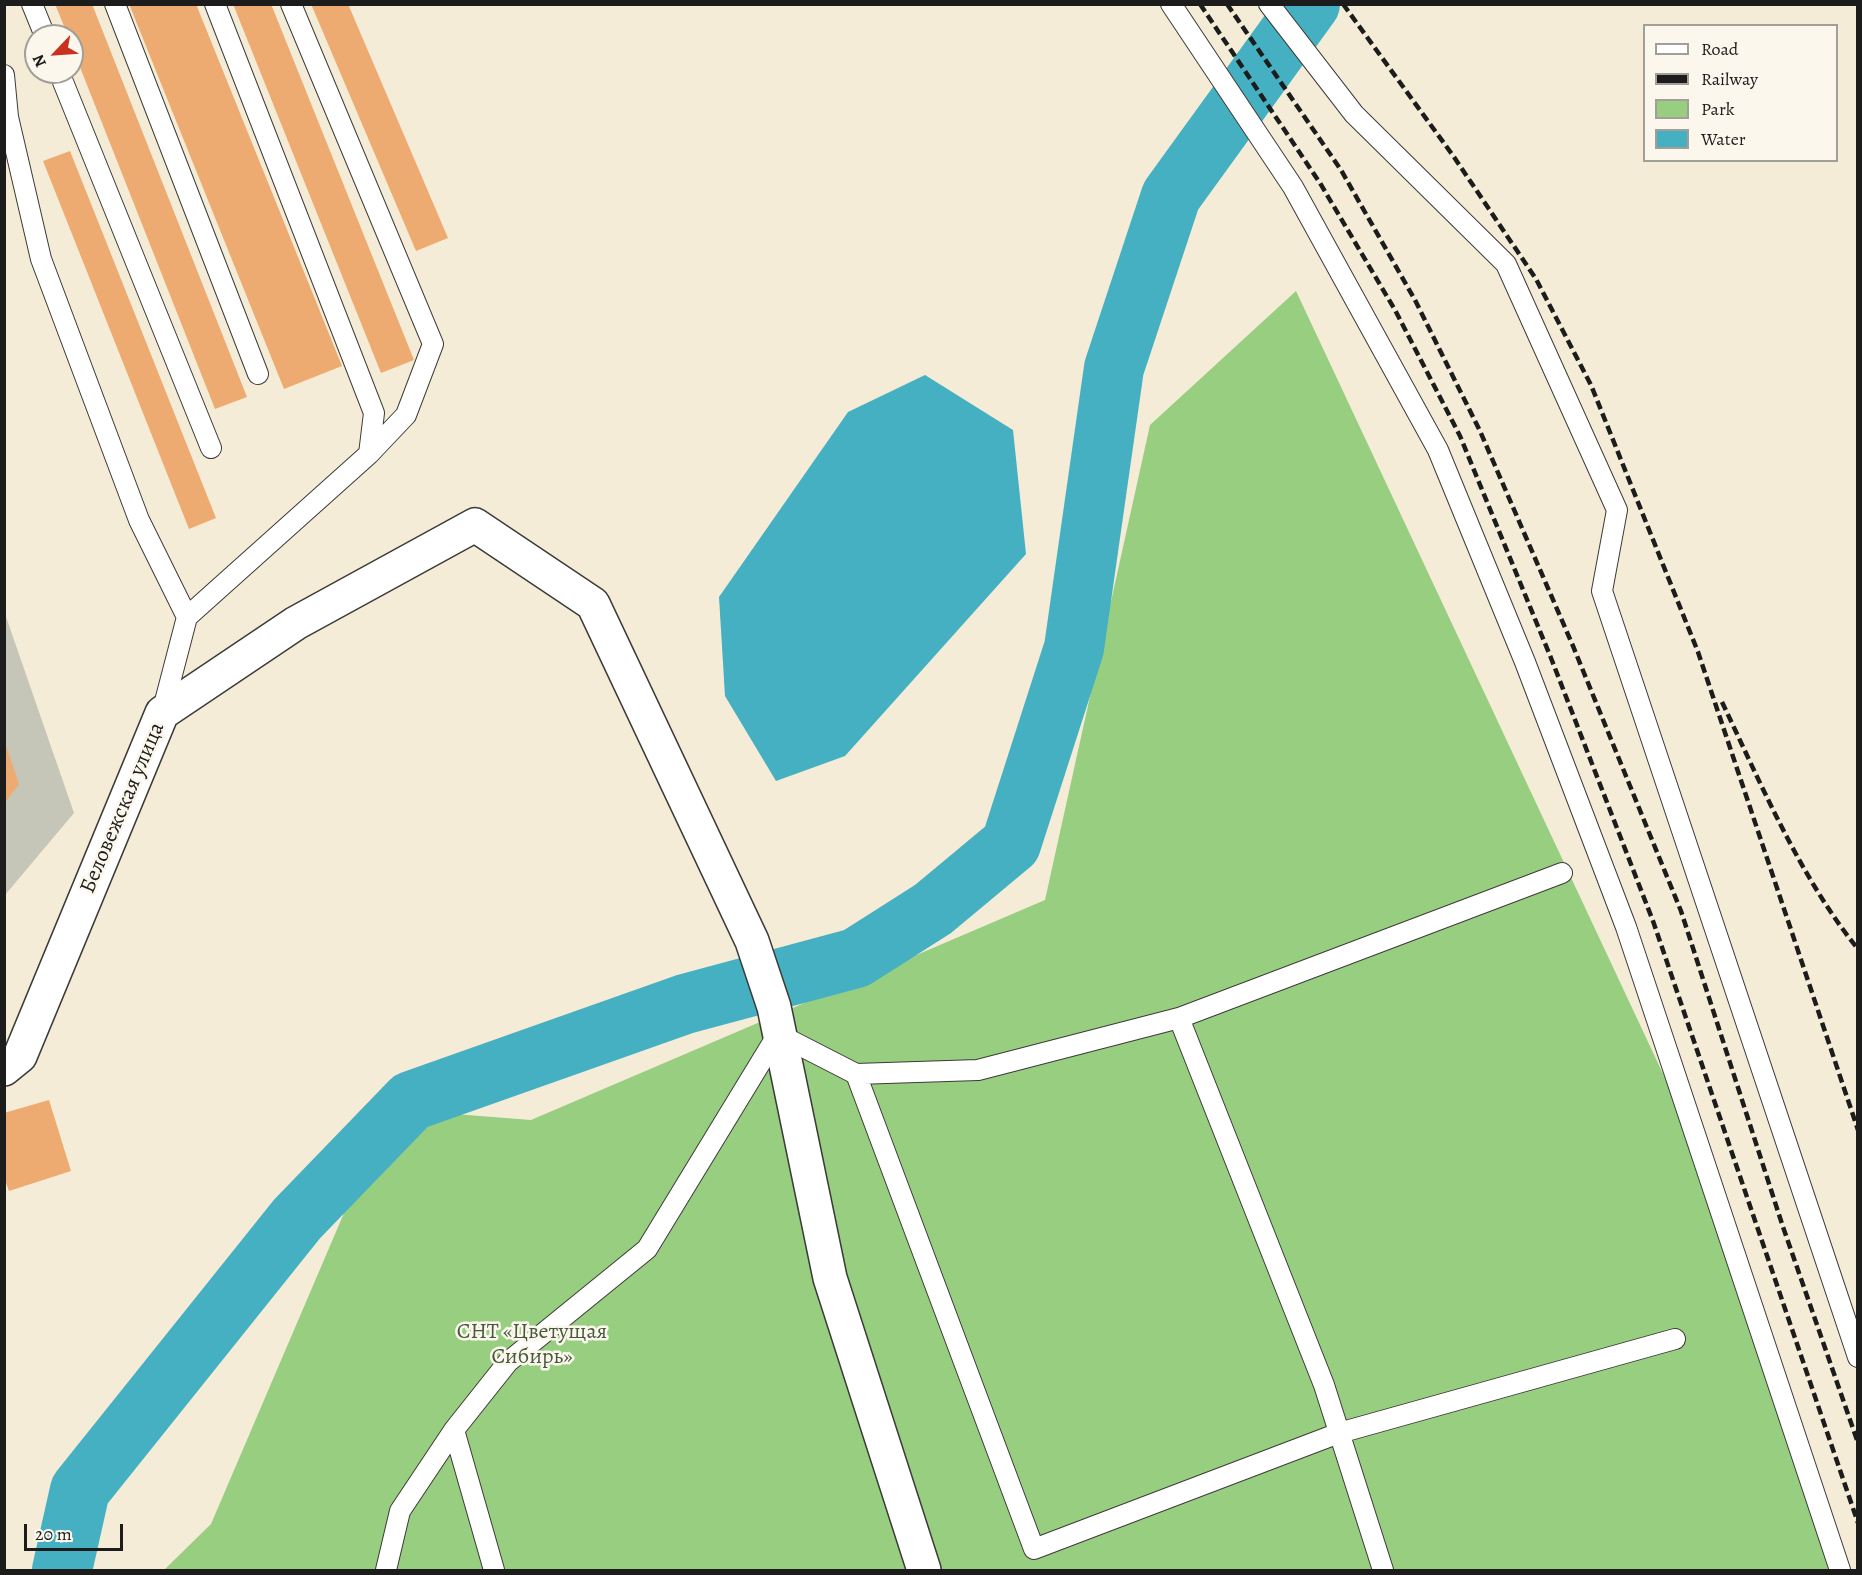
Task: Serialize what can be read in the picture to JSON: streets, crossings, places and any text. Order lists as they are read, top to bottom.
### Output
{
  "streets": {
    "street": ["Беловежская улица"]
  },
  "parks": ["СНТ «Цветущая Сибирь»"],
  "legend": [
    "Road",
    "Railway",
    "Park",
    "Water"
  ],
  "scale_bar": "20 m",
  "north": "bottom left"
}
